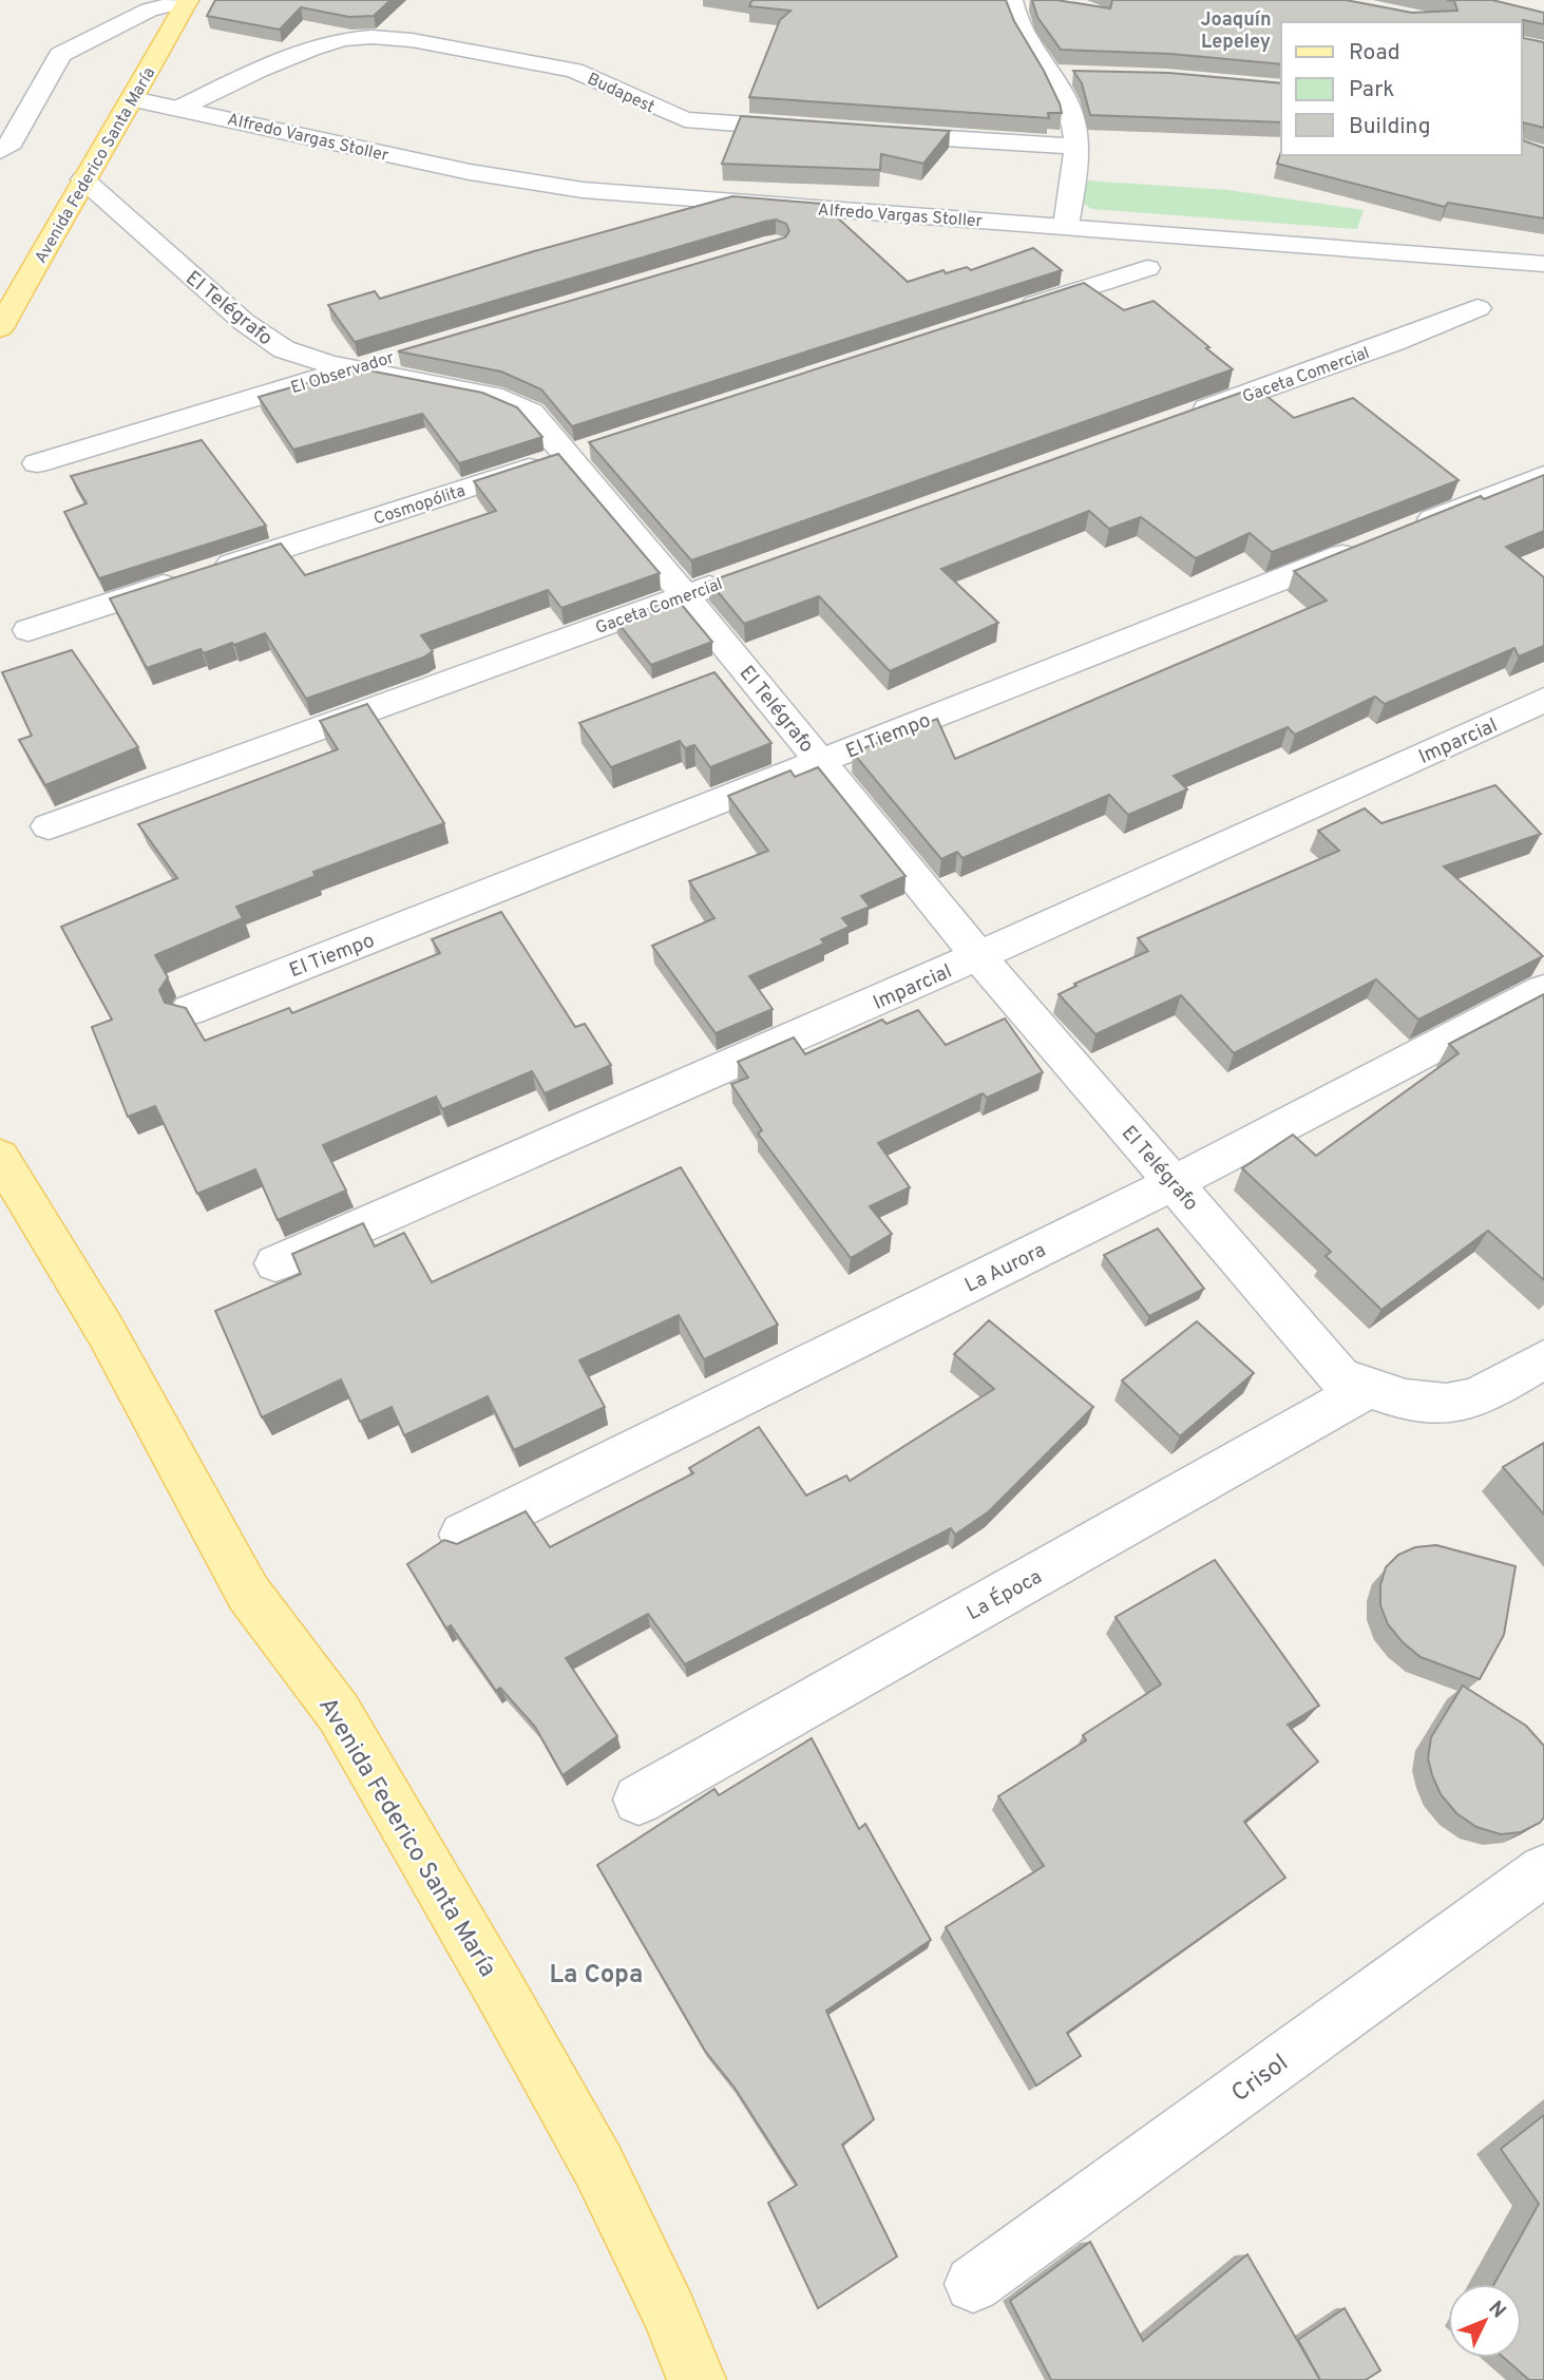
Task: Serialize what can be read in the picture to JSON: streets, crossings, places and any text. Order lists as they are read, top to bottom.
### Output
{
  "streets": {
    "main road": ["Avenida Federico Santa María"],
    "street": [
      "Budapest",
      "Alfredo Vargas Stoller",
      "El Telégrafo",
      "El Observador",
      "Gaceta Comercial",
      "Cosmopólita",
      "El Tiempo",
      "Imparcial",
      "La Aurora",
      "La Época",
      "Crisol"
    ]
  },
  "crossings": [
    ["Budapest", "Alfredo Vargas Stoller"],
    ["Alfredo Vargas Stoller", "Avenida Federico Santa María"],
    ["Avenida Federico Santa María", "El Telégrafo"],
    ["El Telégrafo", "El Observador"],
    ["El Telégrafo", "Gaceta Comercial"],
    ["El Telégrafo", "Cosmopólita"],
    ["El Telégrafo", "El Tiempo"],
    ["El Telégrafo", "Imparcial"],
    ["El Telégrafo", "La Aurora"],
    ["El Telégrafo", "La Época"]
  ],
  "districts": ["Joaquín Lepeley", "La Copa"],
  "legend": ["Road", "Park", "Building"],
  "north": "top right"
}
